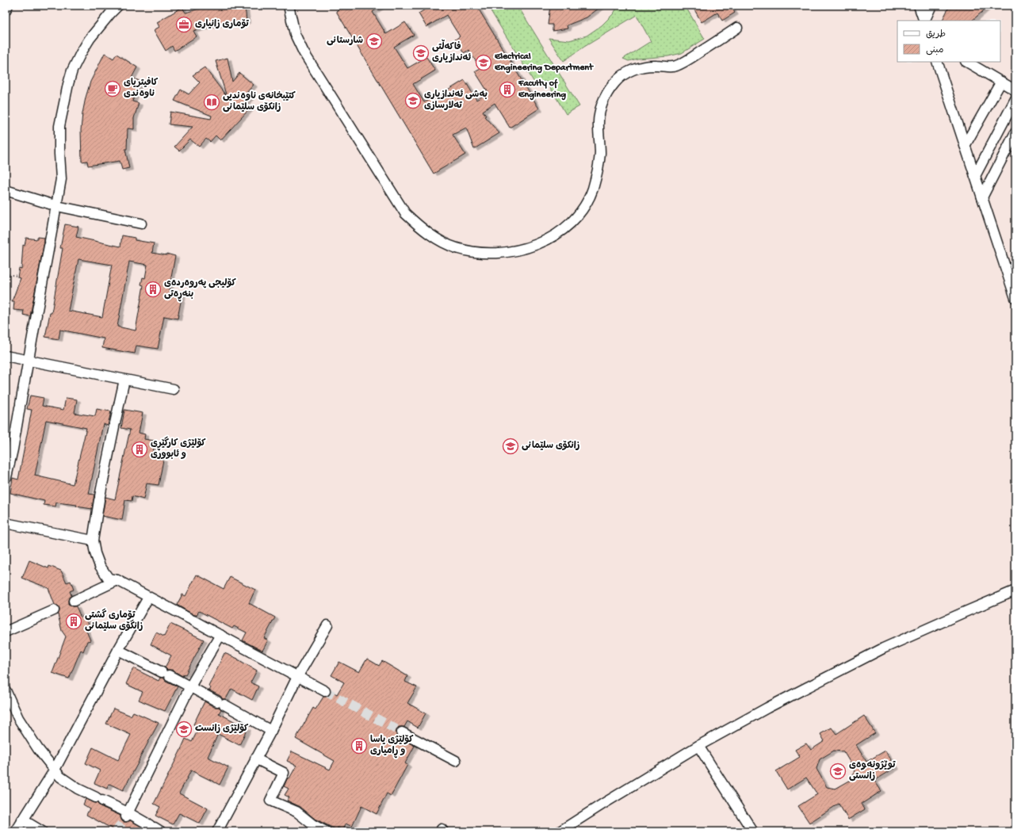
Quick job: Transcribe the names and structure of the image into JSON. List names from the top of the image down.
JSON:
{
  "places": {
    "office": ["تۆماری زانیاری"],
    "school or university": [
      "شارستانی",
      "فاکەڵتی ئەندازیاری",
      "Electrical Engineering Department",
      "بەشی ئەندازیاری تەلارسازی",
      "زانکۆی سلێمانی",
      "کۆلێژی زانست",
      "توێژونەوەی زانستی"
    ],
    "cafe": ["کافیتریای ناوەندی"],
    "building": [
      "Faculty of Engineering",
      "کۆلیجی پەروەردەی بنەڕەتی",
      "كۆلێژی كارگێڕی و ئابووری",
      "تۆماری گشتی زانگۆی سلێمانی",
      "کۆلێژی یاسا و ڕامیاری"
    ],
    "library": ["کتێبخانەی ناوەندیی زانکۆی سلێمانی"]
  },
  "legend": ["طريق", "مبنى"]
}
